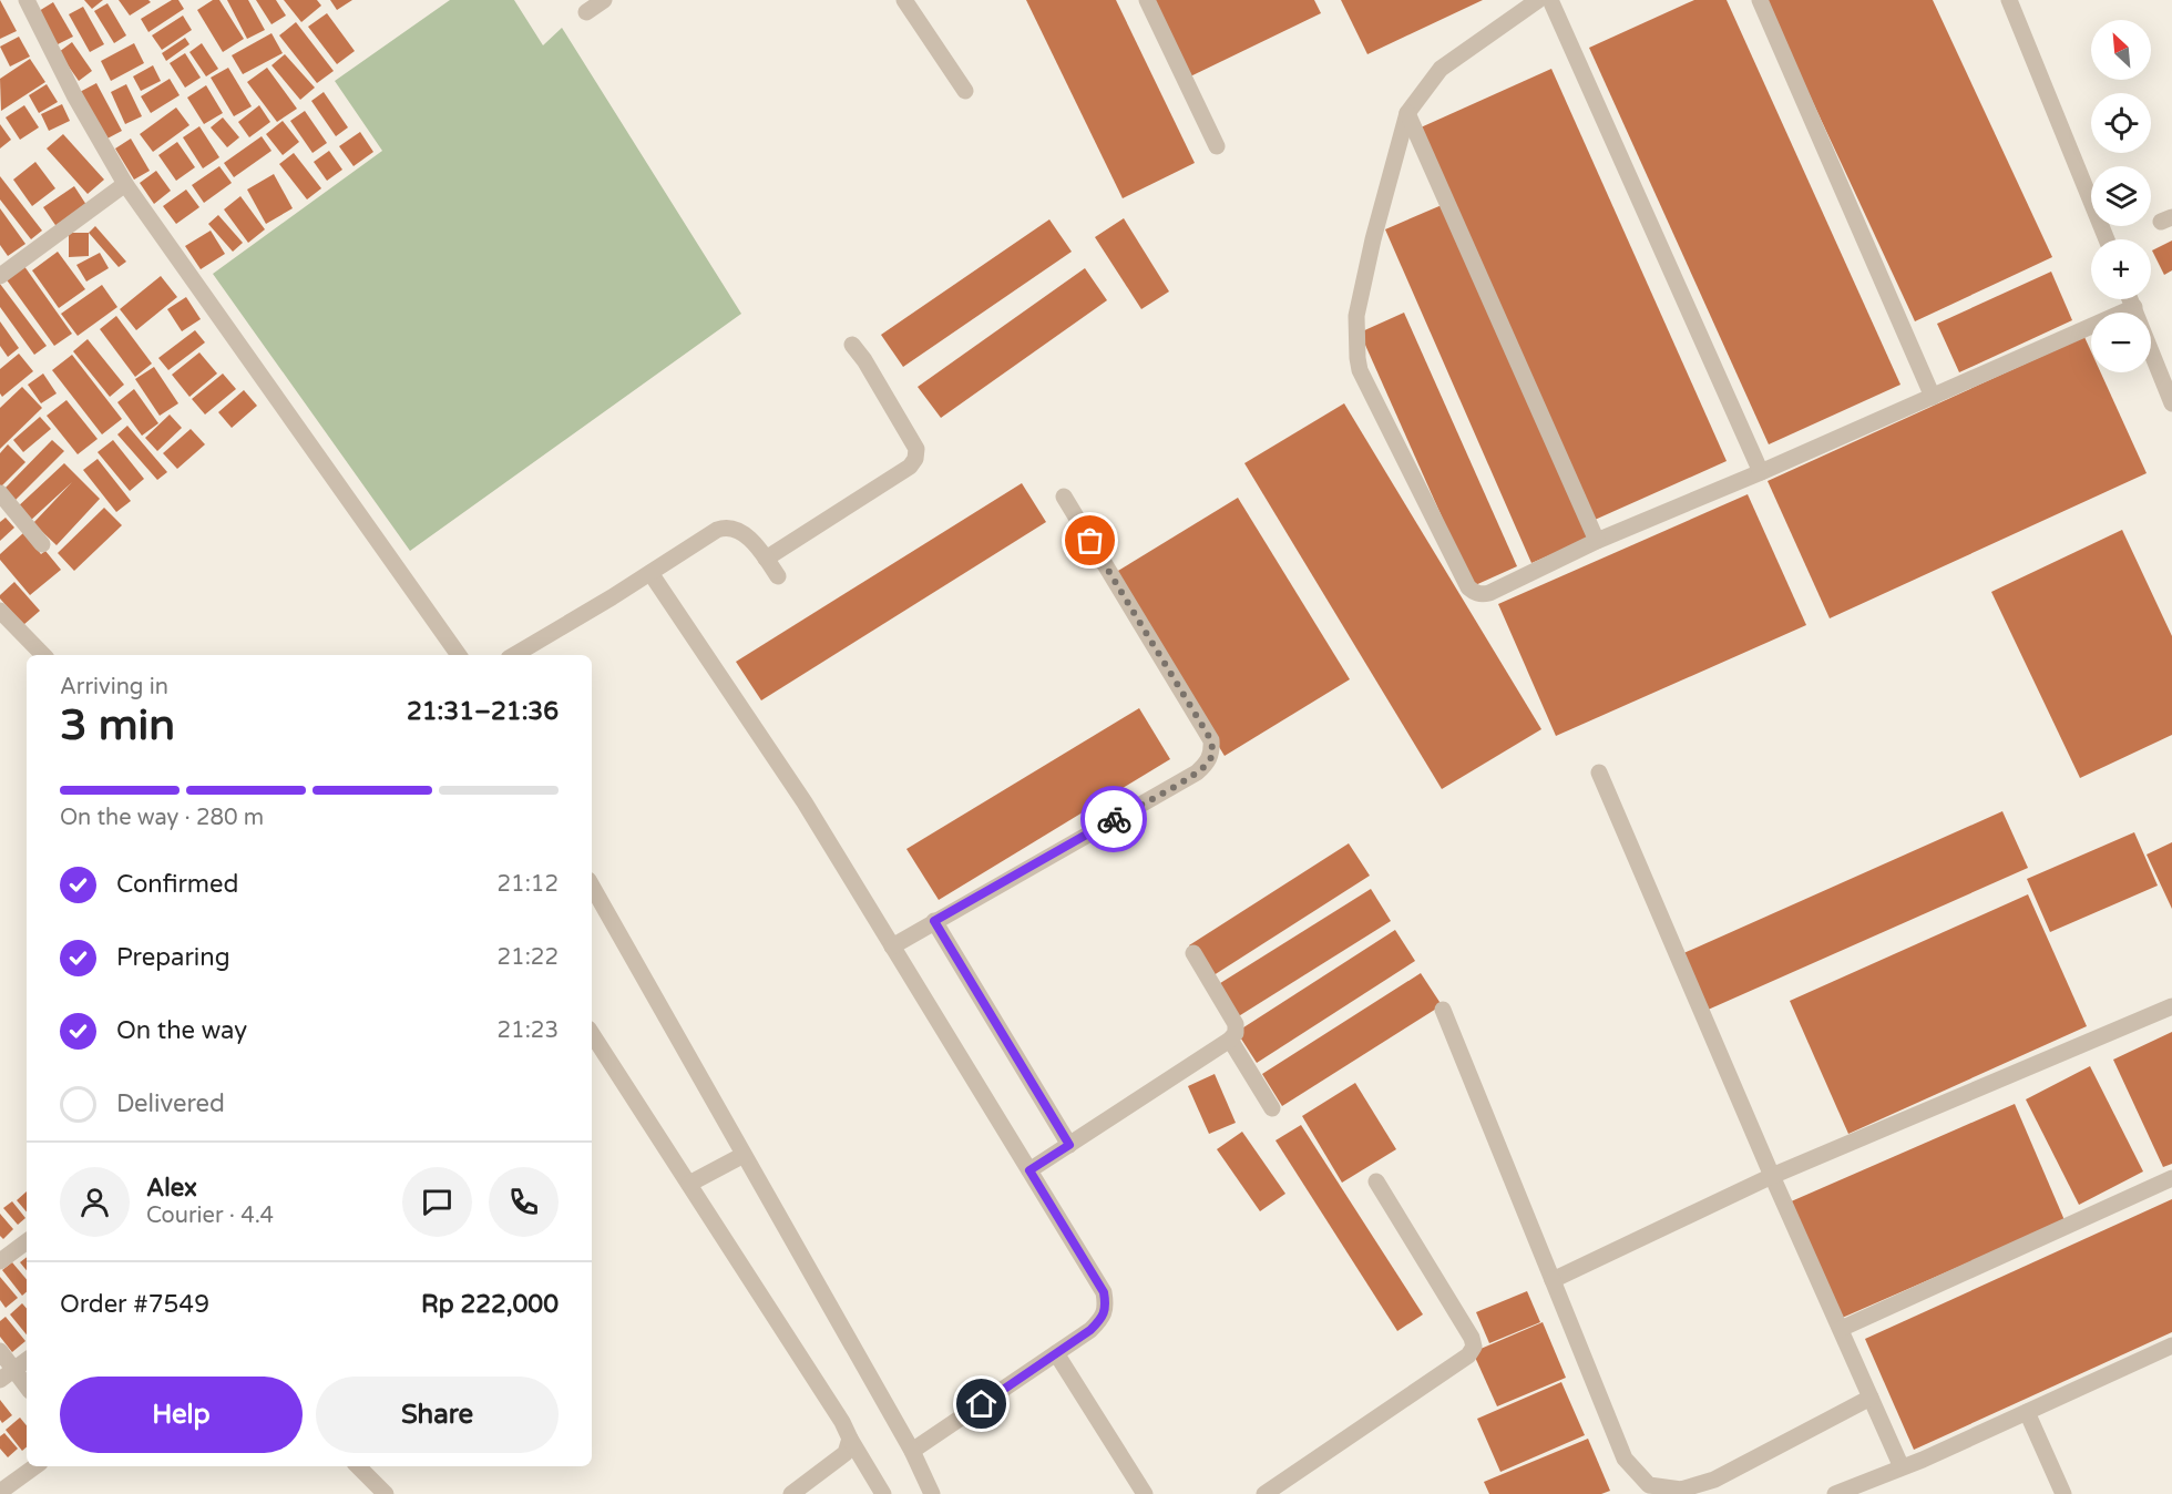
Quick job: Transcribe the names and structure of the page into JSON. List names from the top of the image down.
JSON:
{
  "north": "top left",
  "page": {
    "map_buttons": ["+", "−"],
    "heading": ["3 min", "Arriving in", "21:31–21:36"],
    "panel": [
      "Alex",
      "Courier · 4.4",
      "Order #7549",
      "Rp 222,000"
    ],
    "bar": "On the way · 280 m",
    "list": [
      ["Confirmed", "21:12"],
      ["Preparing", "21:22"],
      ["On the way", "21:23"],
      "Delivered"
    ],
    "buttons": ["Help", "Share"]
  }
}
